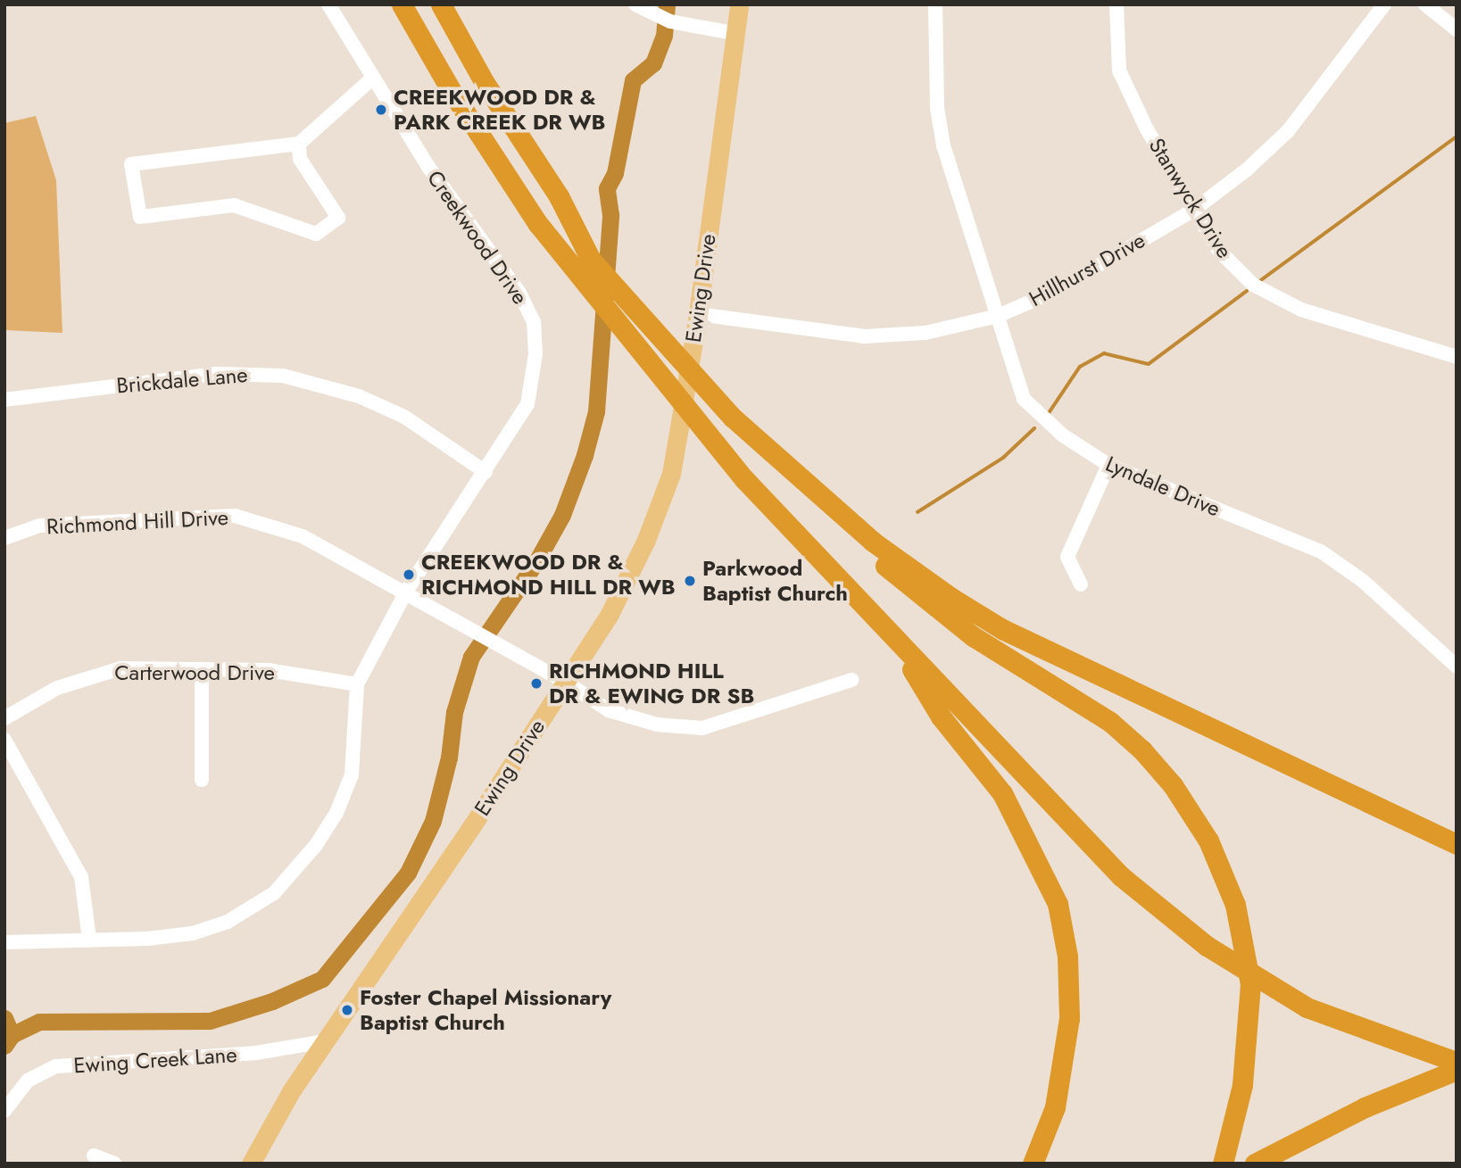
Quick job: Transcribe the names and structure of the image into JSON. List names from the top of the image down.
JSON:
{
  "streets": {
    "main road": ["Ewing Drive"],
    "street": [
      "Stanwyck Drive",
      "Creekwood Drive",
      "Hillhurst Drive",
      "Brickdale Lane",
      "Lyndale Drive",
      "Richmond Hill Drive",
      "Carterwood Drive",
      "Ewing Creek Lane"
    ]
  },
  "crossings": [
    ["Stanwyck Drive", "Hillhurst Drive"],
    ["Creekwood Drive", "Brickdale Lane"],
    ["Creekwood Drive", "Richmond Hill Drive"],
    ["Creekwood Drive", "Carterwood Drive"],
    ["Hillhurst Drive", "Ewing Drive"],
    ["Hillhurst Drive", "Lyndale Drive"],
    ["Ewing Drive", "Richmond Hill Drive"],
    ["Ewing Drive", "Ewing Creek Lane"]
  ],
  "places": [
    "CREEKWOOD DR & PARK CREEK DR WB",
    "CREEKWOOD DR & RICHMOND HILL DR WB",
    "Parkwood Baptist Church",
    "RICHMOND HILL DR & EWING DR SB",
    "Foster Chapel Missionary Baptist Church"
  ]
}
